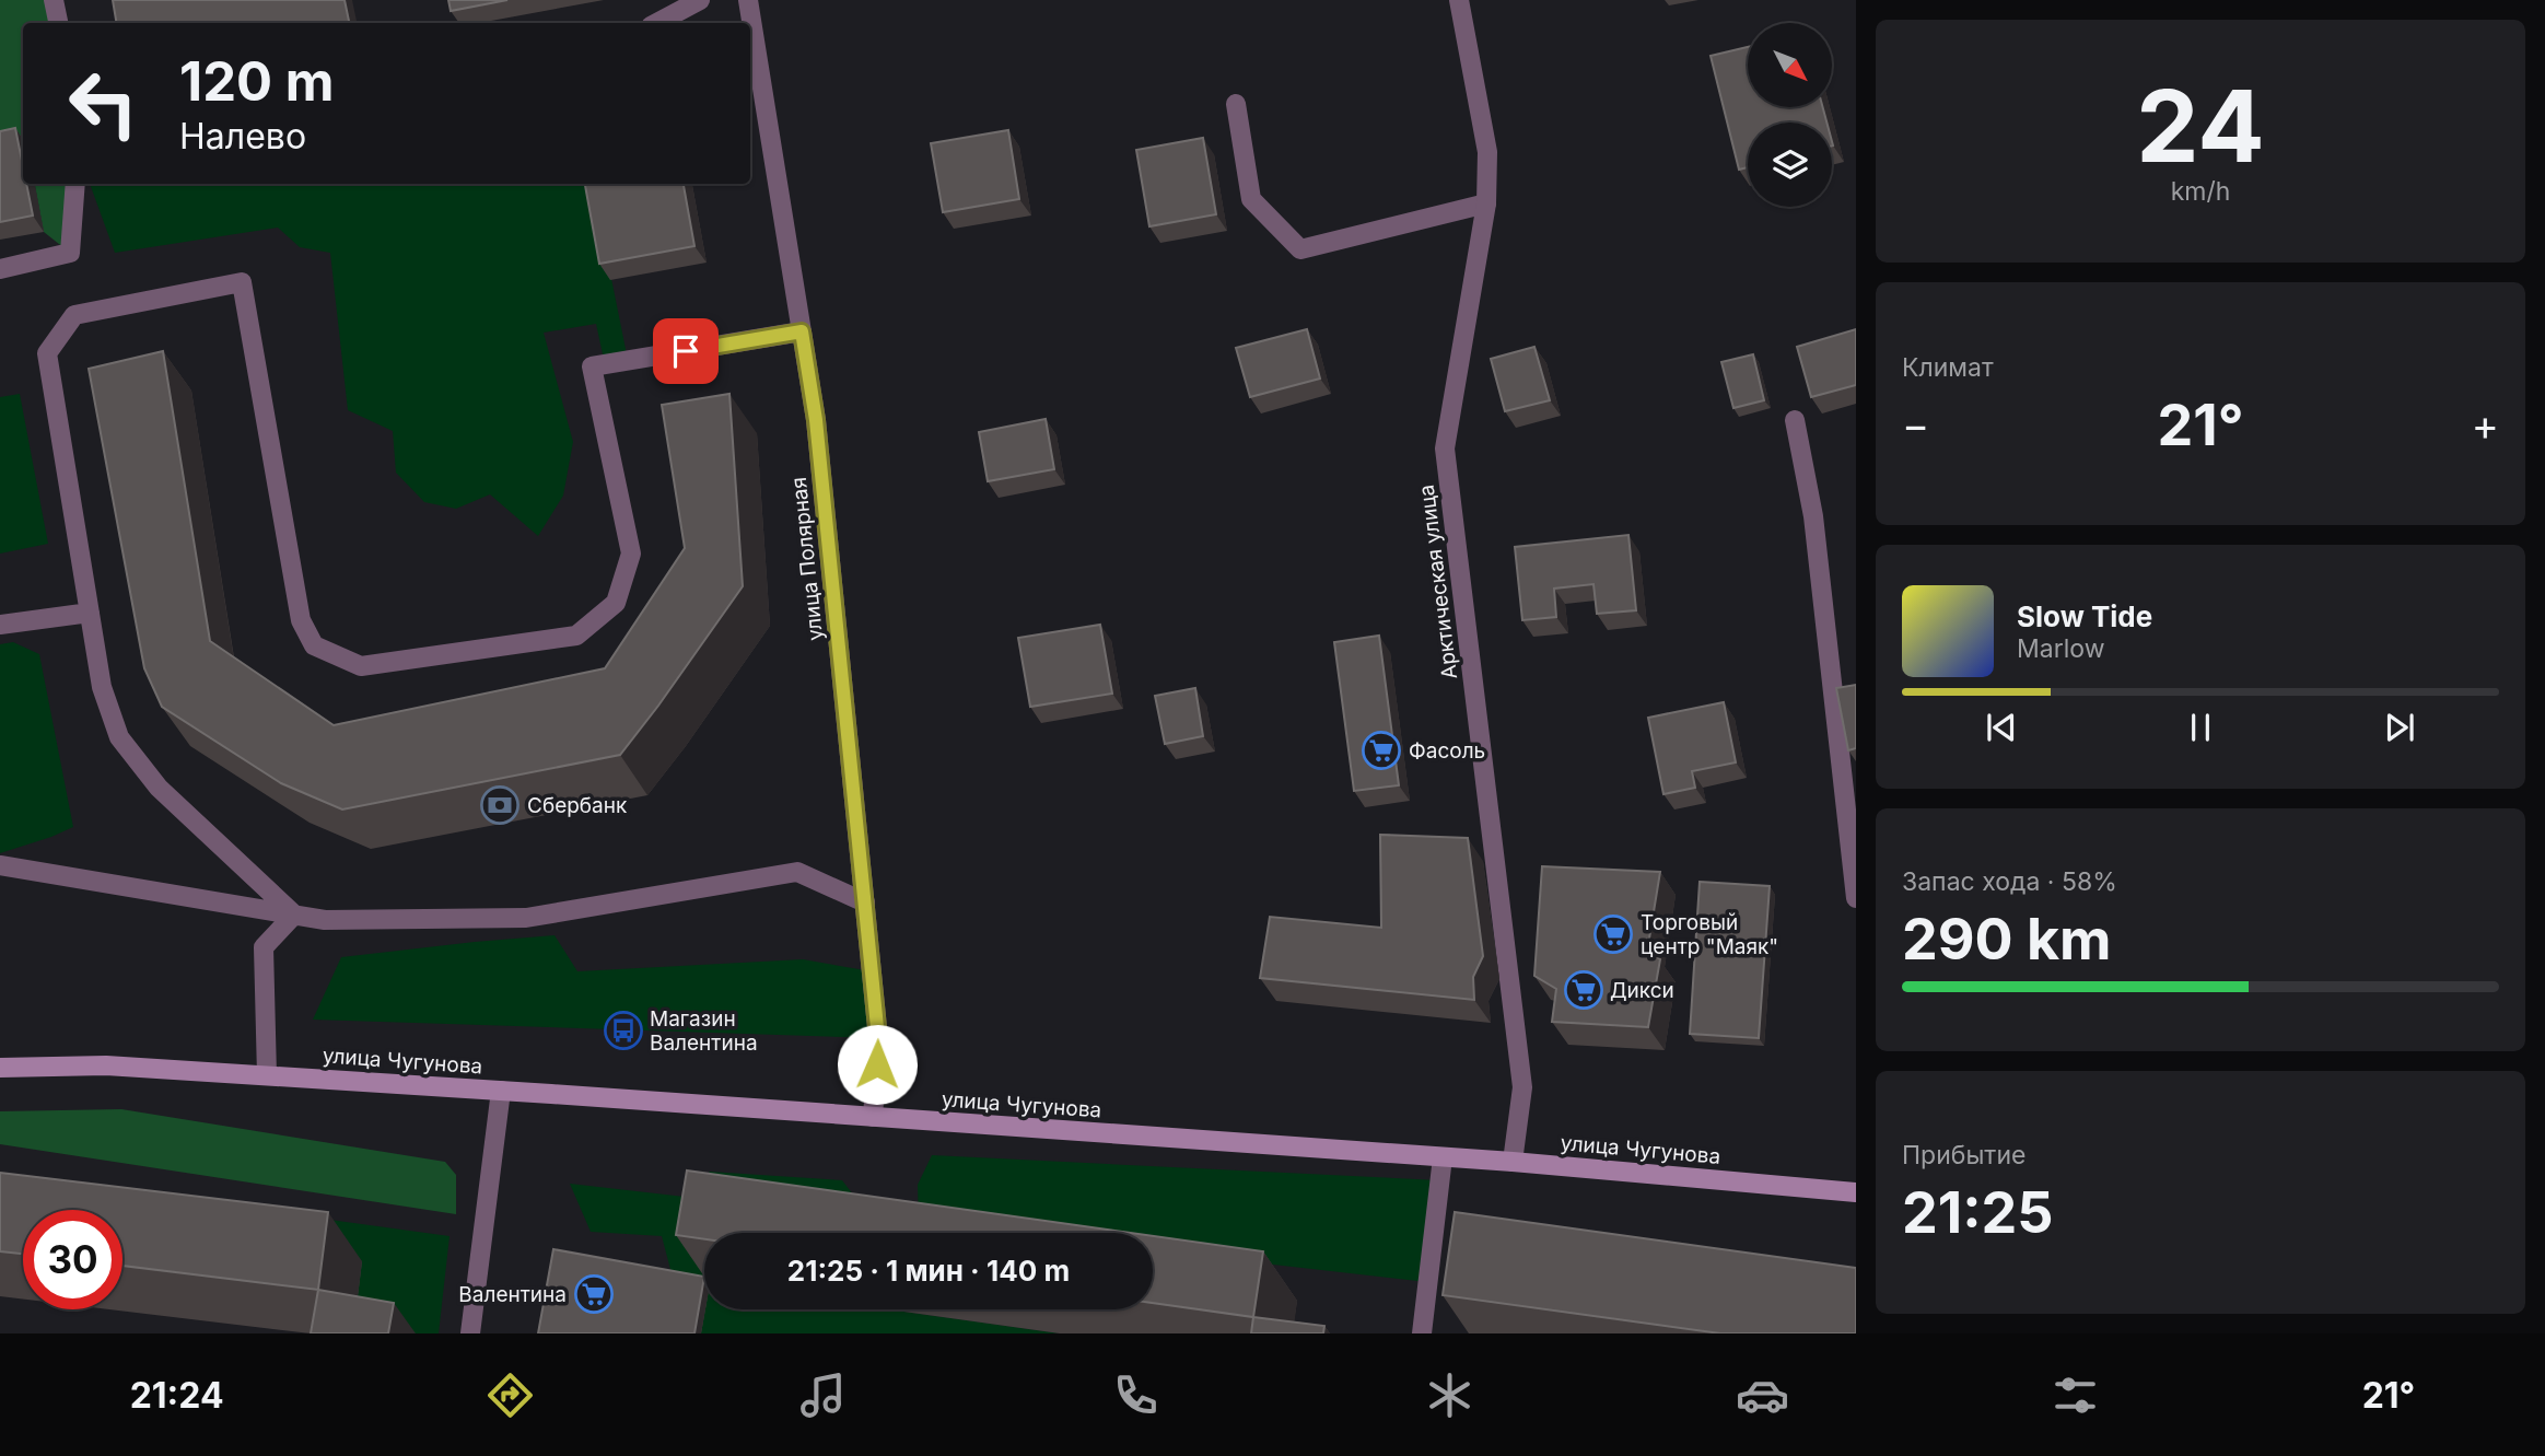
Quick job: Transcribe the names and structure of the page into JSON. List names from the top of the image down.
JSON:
{
  "streets": {
    "main road": ["улица Чугунова"],
    "street": ["улица Полярная", "Арктическая улица"]
  },
  "crossings": [
    ["улица Полярная", "улица Чугунова"],
    ["Арктическая улица", "улица Чугунова"]
  ],
  "places": {
    "supermarket": [
      "Фасоль",
      "Торговый центр \"Маяк\"",
      "Дикси",
      "Валентина"
    ],
    "bank": ["Сбербанк"],
    "bus stop": ["Магазин Валентина"]
  },
  "north": "bottom right",
  "page": {
    "tile": [
      ["24", "km/h"],
      "Климат",
      ["Запас хода · 58%", "290 km"],
      ["Прибытие", "21:25"]
    ],
    "turn": ["120 m", "Налево"],
    "heat": ["−", "21°", "+"],
    "song": ["Slow Tide", "Marlow"],
    "limit": "30",
    "trip": "21:25 · 1 мин · 140 m",
    "tabs": ["21:24", "21°"]
  }
}
